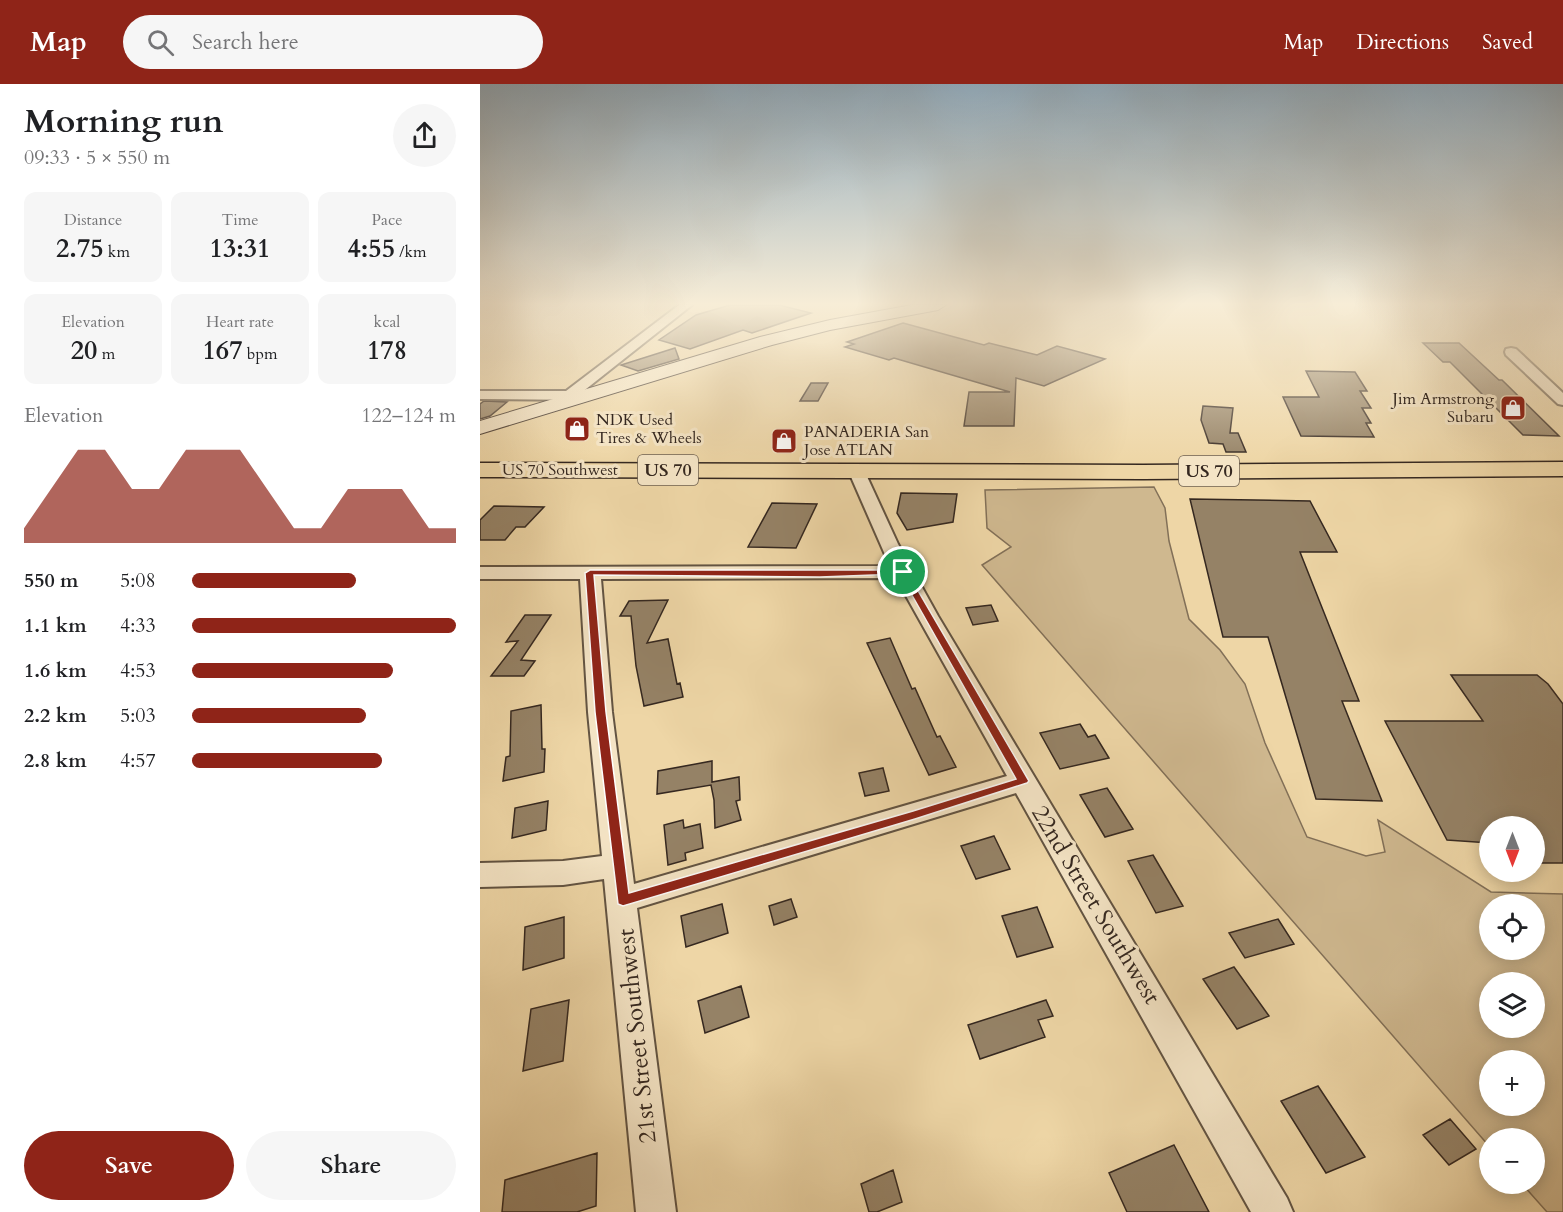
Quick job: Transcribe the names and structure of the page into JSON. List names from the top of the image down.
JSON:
{
  "streets": {
    "main road": ["US 70 Southwest", "US 70"],
    "street": ["22nd Street Southwest", "21st Street Southwest"]
  },
  "crossings": [
    ["US 70 Southwest", "US 70"],
    ["US 70 Southwest", "22nd Street Southwest"],
    ["US 70", "22nd Street Southwest"]
  ],
  "places": {
    "shop": ["Jim Armstrong Subaru", "NDK Used Tires & Wheels", "PANADERIA San Jose ATLAN"]
  },
  "north": "bottom",
  "page": {
    "header": "Map",
    "search": "Search here",
    "nav": ["Map", "Directions", "Saved"],
    "heading": ["Morning run", "09:33 · 5 × 550 m"],
    "stats": [
      ["Distance", "2.75 km"],
      ["Time", "13:31"],
      ["Pace", "4:55 /km"],
      ["Elevation", "20 m"],
      ["Heart rate", "167 bpm"],
      ["kcal", "178"]
    ],
    "chart": ["Elevation", "122–124 m"],
    "list": [
      {
        "name": "550 m",
        "note": "5:08"
      },
      {
        "name": "1.1 km",
        "note": "4:33"
      },
      {
        "name": "1.6 km",
        "note": "4:53"
      },
      {
        "name": "2.2 km",
        "note": "5:03"
      },
      {
        "name": "2.8 km",
        "note": "4:57"
      }
    ],
    "map_buttons": ["+", "−"],
    "buttons": ["Save", "Share"]
  }
}
